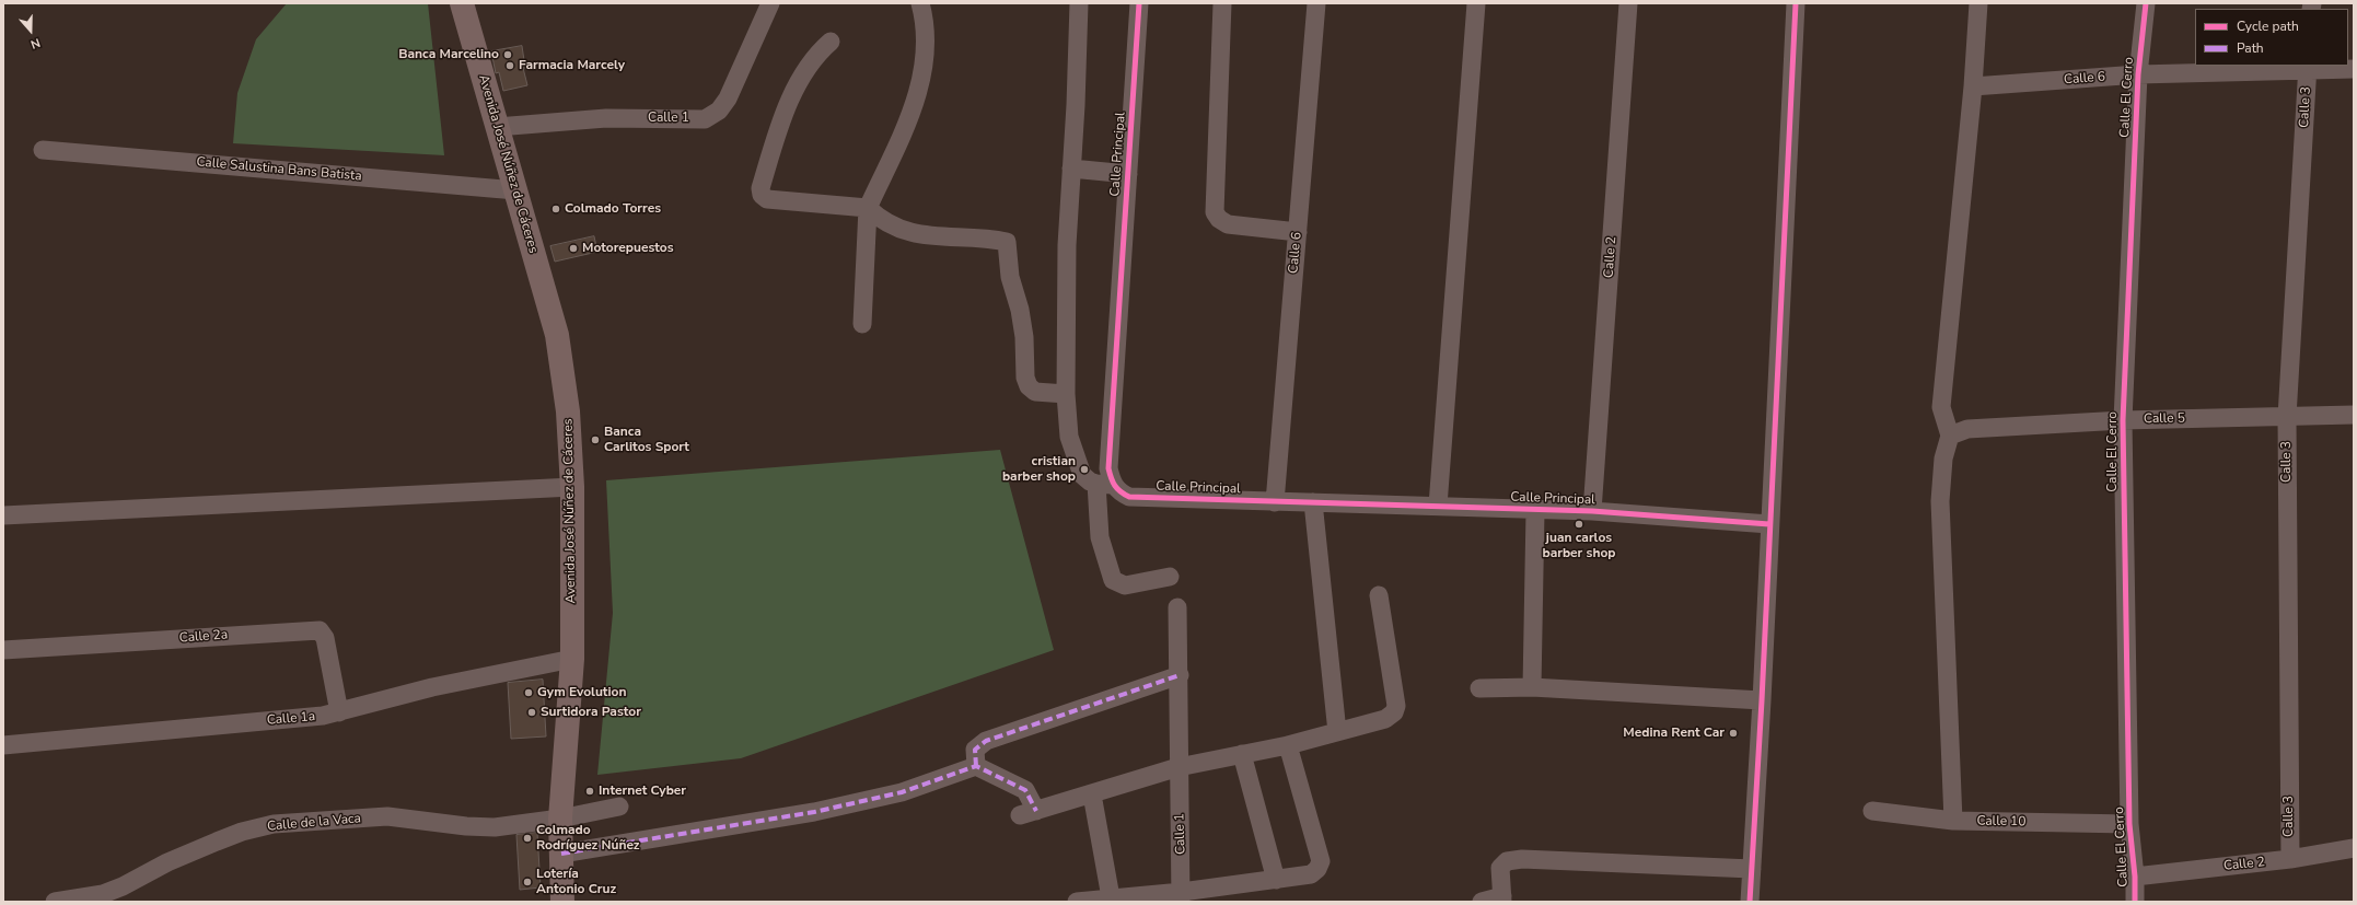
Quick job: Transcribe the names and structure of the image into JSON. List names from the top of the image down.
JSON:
{
  "streets": {
    "main road": ["Avenida José Núñez de Cáceres"],
    "street": [
      "Calle 6",
      "Calle El Cerro",
      "Calle 3",
      "Calle 1",
      "Calle Principal",
      "Calle Salustina Bans Batista",
      "Calle 2",
      "Calle 5",
      "Calle 2a",
      "Calle 1a",
      "Calle 10",
      "Calle de la Vaca"
    ]
  },
  "crossings": [
    ["Calle 6", "Calle El Cerro"],
    ["Calle 6", "Calle 3"],
    ["Calle 6", "Calle Principal"],
    ["Calle El Cerro", "Calle 2"],
    ["Calle El Cerro", "Calle 5"],
    ["Calle El Cerro", "Calle 10"],
    ["Calle 3", "Calle 2"],
    ["Calle 3", "Calle 5"],
    ["Calle 1", "Avenida José Núñez de Cáceres"],
    ["Calle Principal", "Calle 2"],
    ["Avenida José Núñez de Cáceres", "Calle Salustina Bans Batista"],
    ["Avenida José Núñez de Cáceres", "Calle 1a"],
    ["Avenida José Núñez de Cáceres", "Calle de la Vaca"],
    ["Calle 2a", "Calle 1a"]
  ],
  "places": [
    "Banca Marcelino",
    "Farmacia Marcely",
    "Colmado Torres",
    "Motorepuestos",
    "Banca Carlitos Sport",
    "cristian barber shop",
    "juan carlos barber shop",
    "Gym Evolution",
    "Surtidora Pastor",
    "Medina Rent Car",
    "Internet Cyber",
    "Colmado Rodríguez Núñez",
    "Lotería Antonio Cruz"
  ],
  "legend": ["Cycle path", "Path"],
  "north": "bottom"
}
